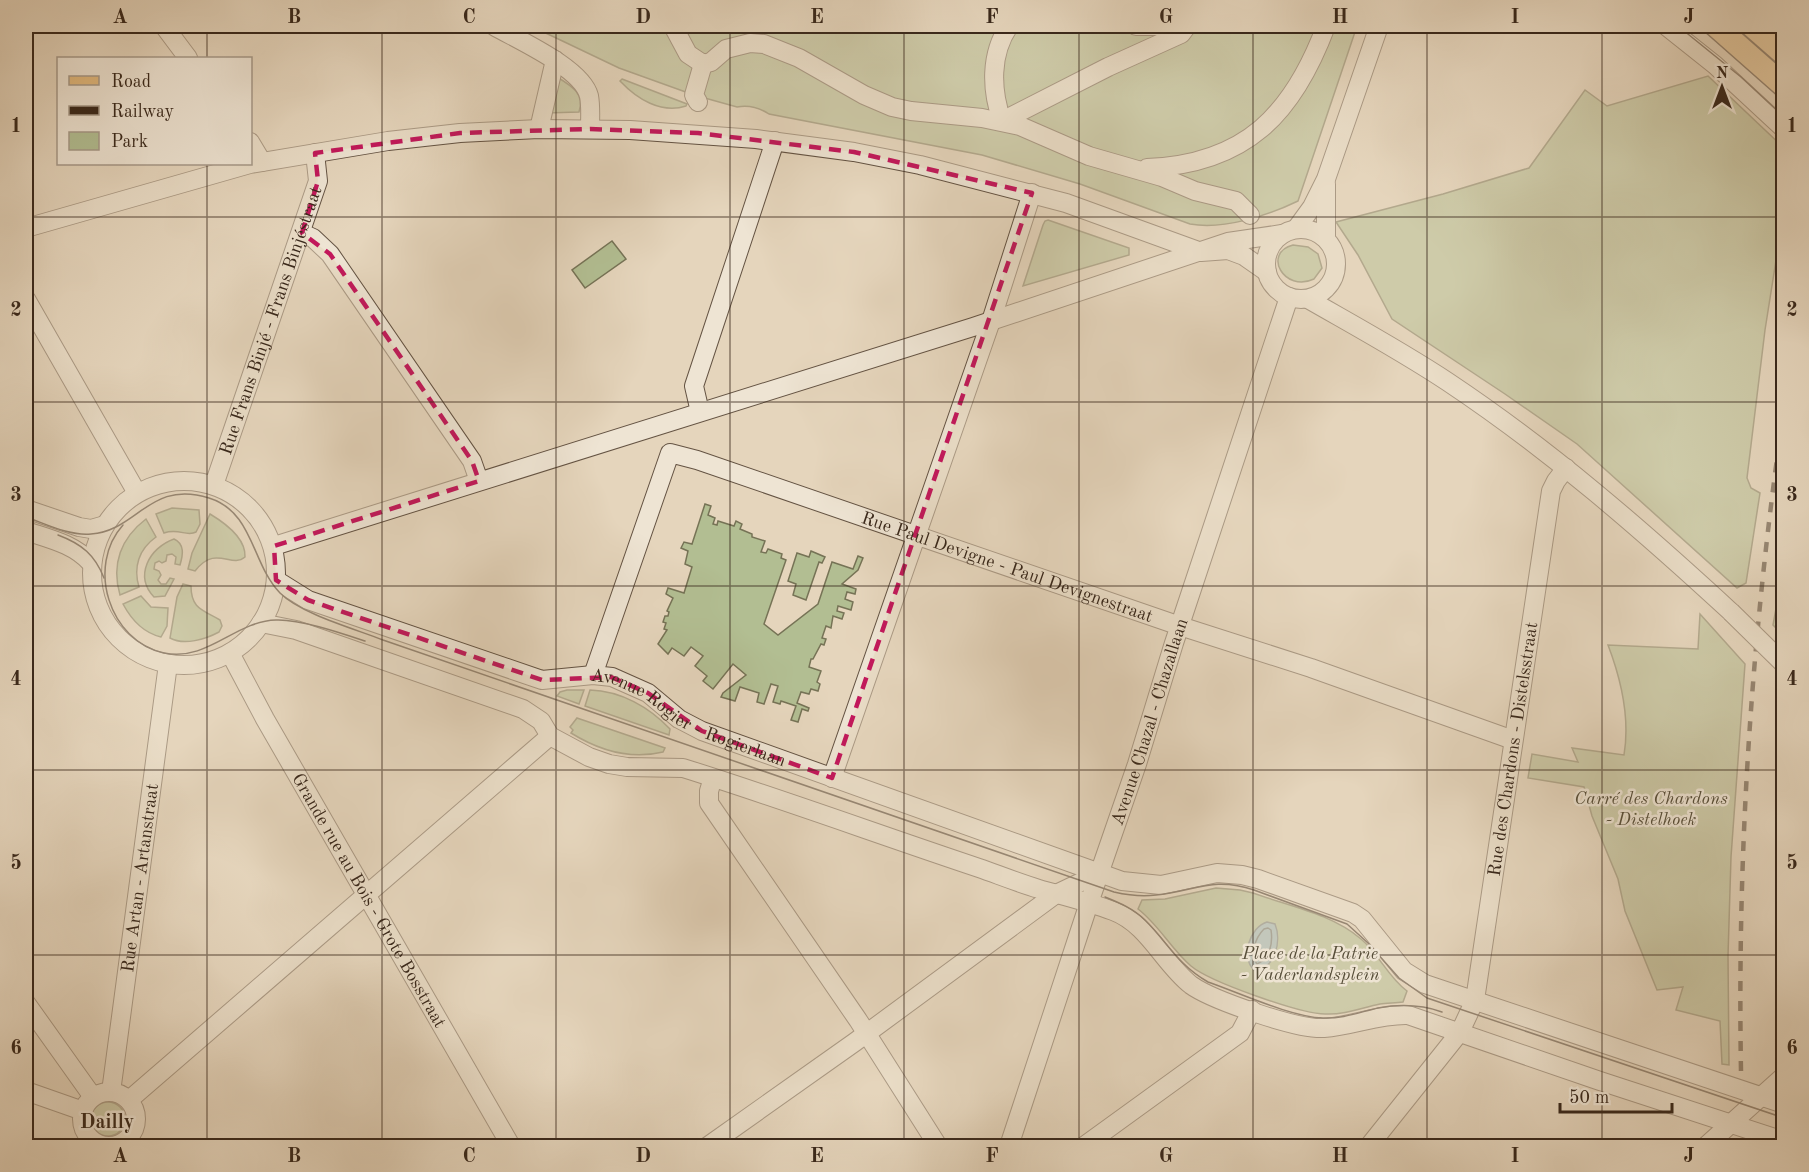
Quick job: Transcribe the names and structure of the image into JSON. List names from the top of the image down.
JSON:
{
  "streets": {
    "street": [
      "Rue Frans Binjé - Frans Binjéstraat",
      "Rue Paul Devigne - Paul Devignestraat",
      "Avenue Rogier - Rogierlaan",
      "Avenue Chazal - Chazallaan",
      "Rue des Chardons - Distelsstraat",
      "Rue Artan - Artanstraat",
      "Grande rue au Bois - Grote Bosstraat"
    ]
  },
  "crossings": [
    ["Rue Frans Binjé - Frans Binjéstraat", "Avenue Rogier - Rogierlaan"],
    ["Rue Frans Binjé - Frans Binjéstraat", "Rue Artan - Artanstraat"],
    ["Rue Frans Binjé - Frans Binjéstraat", "Grande rue au Bois - Grote Bosstraat"],
    ["Rue Paul Devigne - Paul Devignestraat", "Avenue Rogier - Rogierlaan"],
    ["Rue Paul Devigne - Paul Devignestraat", "Avenue Chazal - Chazallaan"],
    ["Rue Paul Devigne - Paul Devignestraat", "Rue des Chardons - Distelsstraat"],
    ["Avenue Rogier - Rogierlaan", "Avenue Chazal - Chazallaan"],
    ["Avenue Rogier - Rogierlaan", "Rue Artan - Artanstraat"],
    ["Avenue Rogier - Rogierlaan", "Grande rue au Bois - Grote Bosstraat"],
    ["Rue Artan - Artanstraat", "Grande rue au Bois - Grote Bosstraat"]
  ],
  "districts": ["Dailly"],
  "parks": ["Carré des Chardons - Distelhoek", "Place de la Patrie - Vaderlandsplein"],
  "legend": ["Road", "Railway", "Park"],
  "scale_bar": "50 m",
  "north": "top",
  "grid": {
    "columns": [
      "A",
      "B",
      "C",
      "D",
      "E",
      "F",
      "G",
      "H",
      "I",
      "J"
    ],
    "rows": [
      "1",
      "2",
      "3",
      "4",
      "5",
      "6"
    ]
  }
}
